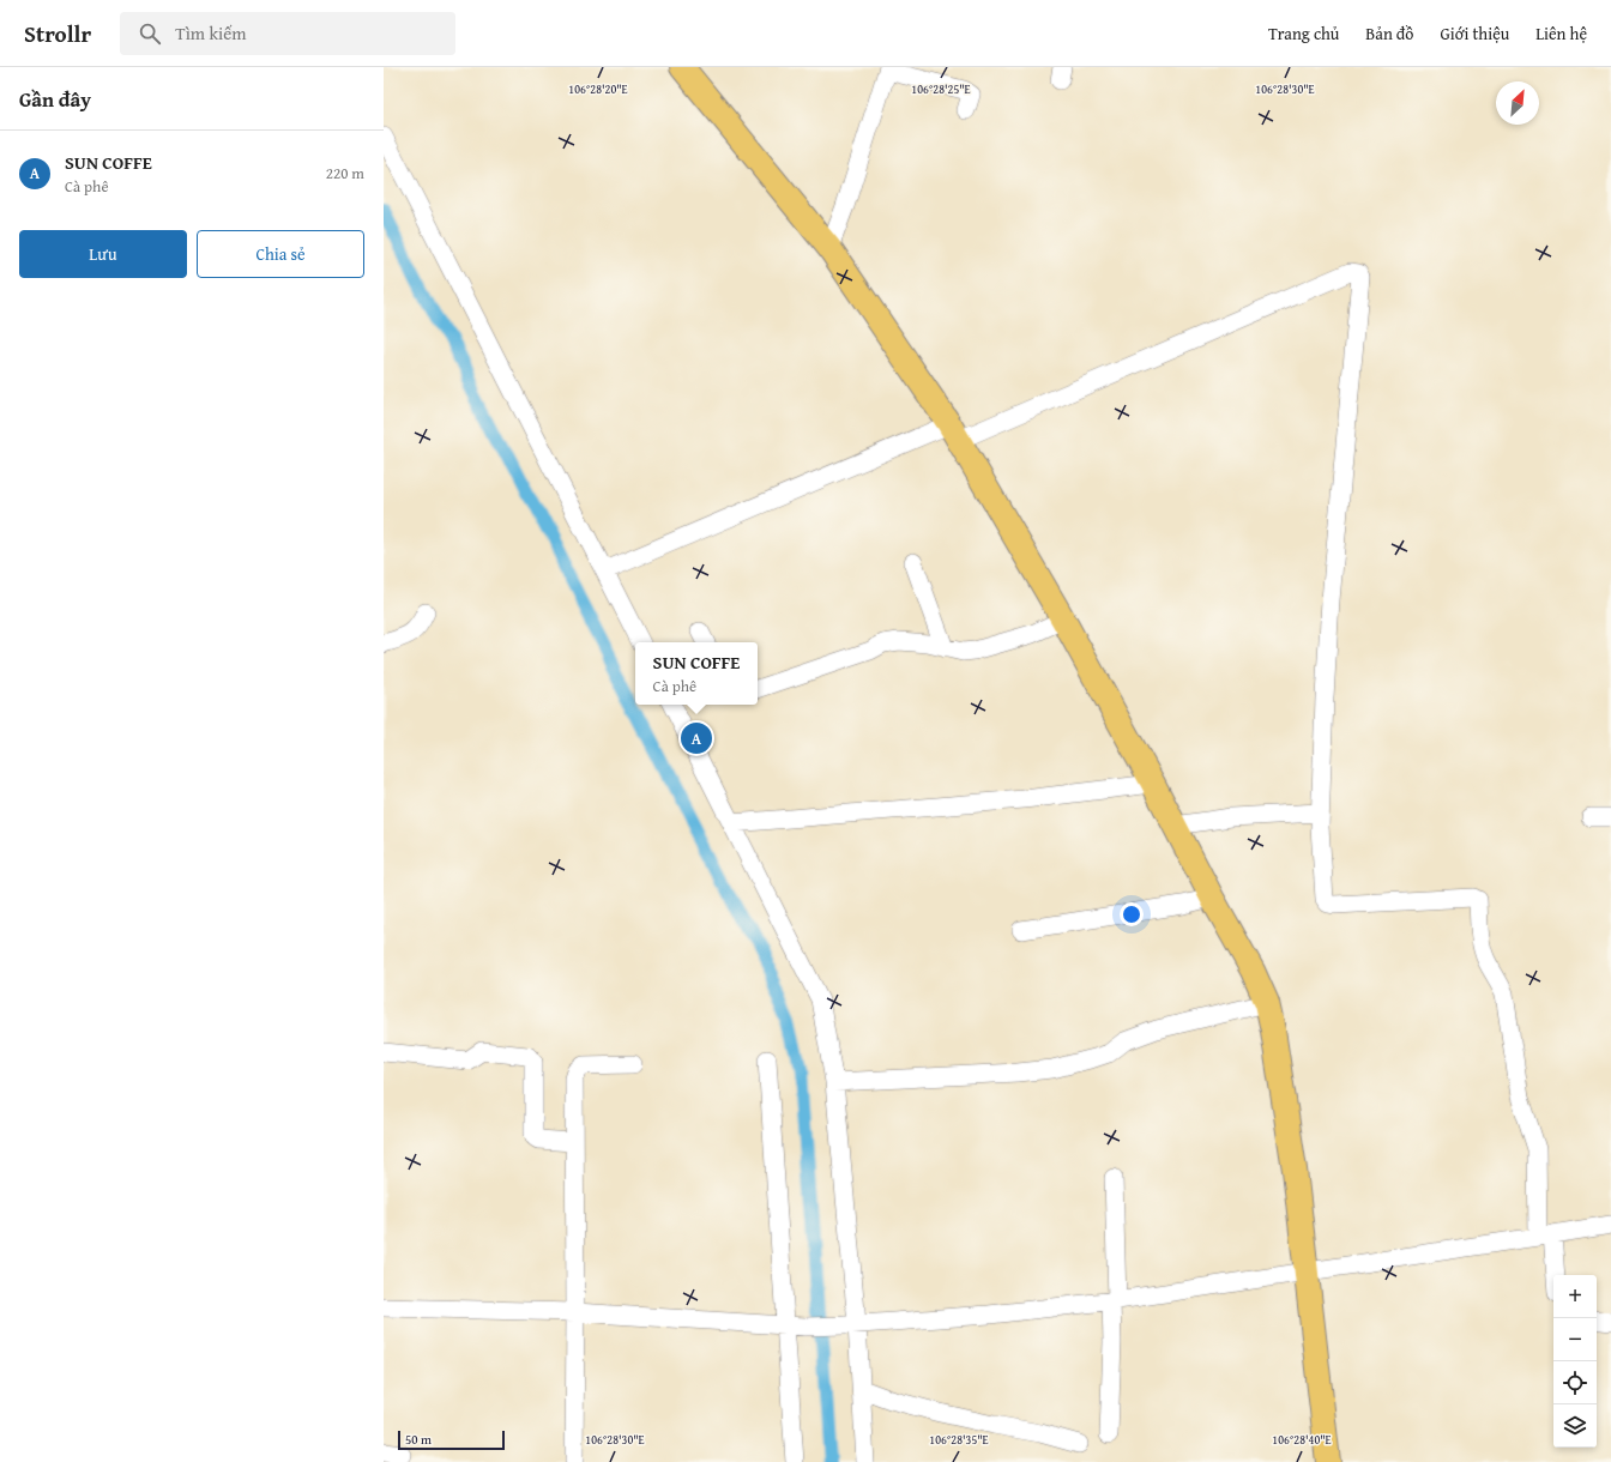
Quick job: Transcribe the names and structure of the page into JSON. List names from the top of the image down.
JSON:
{
  "scale_bar": "50 m",
  "north": "top right",
  "page": {
    "header": "Strollr",
    "search": "Tìm kiếm",
    "nav": [
      "Trang chủ",
      "Bản đồ",
      "Giới thiệu",
      "Liên hệ"
    ],
    "heading": "Gần đây",
    "list": [
      {
        "mark": "A",
        "name": "SUN COFFE",
        "note": "Cà phê",
        "value": "220 m"
      }
    ],
    "buttons": ["Lưu", "Chia sẻ"],
    "popup": ["SUN COFFE", "Cà phê"],
    "pins": "A",
    "map_buttons": ["+", "−"],
    "scale": "50 m"
  },
  "coordinates": [
    "106°28'25\"E",
    "106°28'30\"E",
    "106°28'20\"E",
    "106°28'35\"E",
    "106°28'40\"E"
  ]
}
